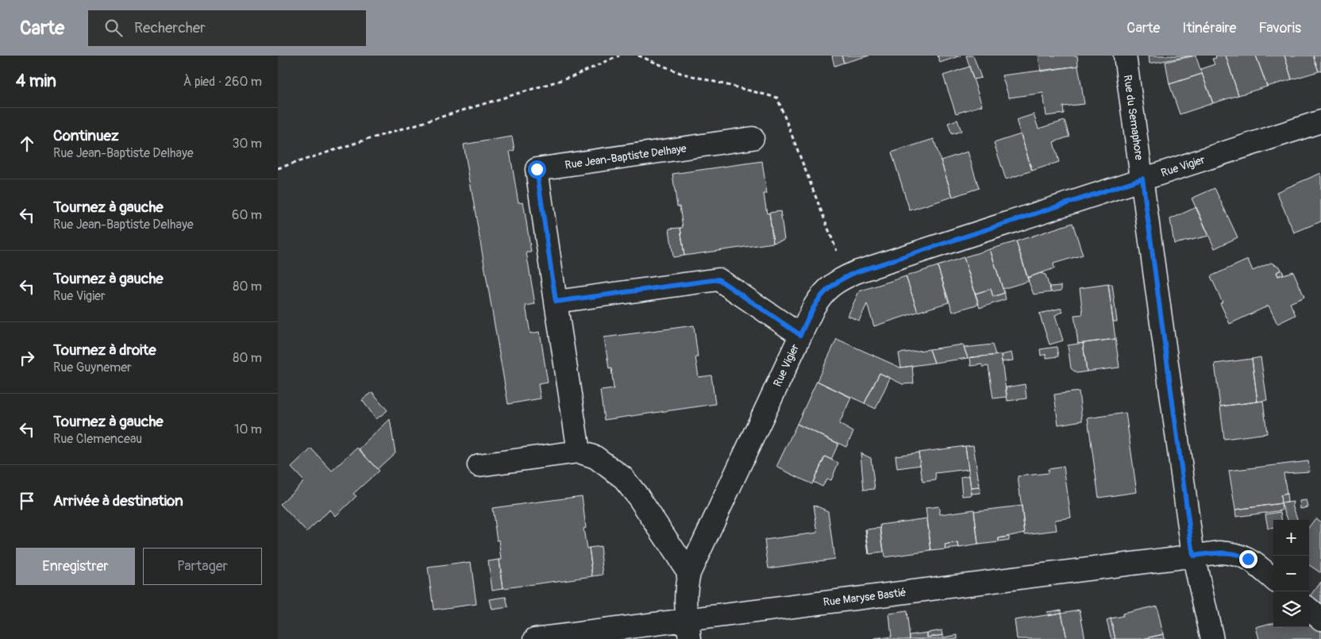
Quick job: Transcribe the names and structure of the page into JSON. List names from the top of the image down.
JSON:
{
  "streets": {
    "street": [
      "Rue du Semaphore",
      "Rue Jean-Baptiste Delhaye",
      "Rue Vigier",
      "Rue Maryse Bastié"
    ]
  },
  "crossings": [
    ["Rue du Semaphore", "Rue Vigier"],
    ["Rue du Semaphore", "Rue Maryse Bastié"],
    ["Rue Vigier", "Rue Maryse Bastié"]
  ],
  "page": {
    "header": "Carte",
    "search": "Rechercher",
    "nav": ["Carte", "Itinéraire", "Favoris"],
    "heading": ["4 min", "À pied · 260 m"],
    "list": [
      ["Continuez", "Rue Jean-Baptiste Delhaye", "30 m"],
      ["Tournez à gauche", "Rue Jean-Baptiste Delhaye", "60 m"],
      ["Tournez à gauche", "Rue Vigier", "80 m"],
      ["Tournez à droite", "Rue Guynemer", "80 m"],
      ["Tournez à gauche", "Rue Clemenceau", "10 m"],
      "Arrivée à destination"
    ],
    "map_buttons": ["+", "−"],
    "buttons": ["Enregistrer", "Partager"]
  }
}
